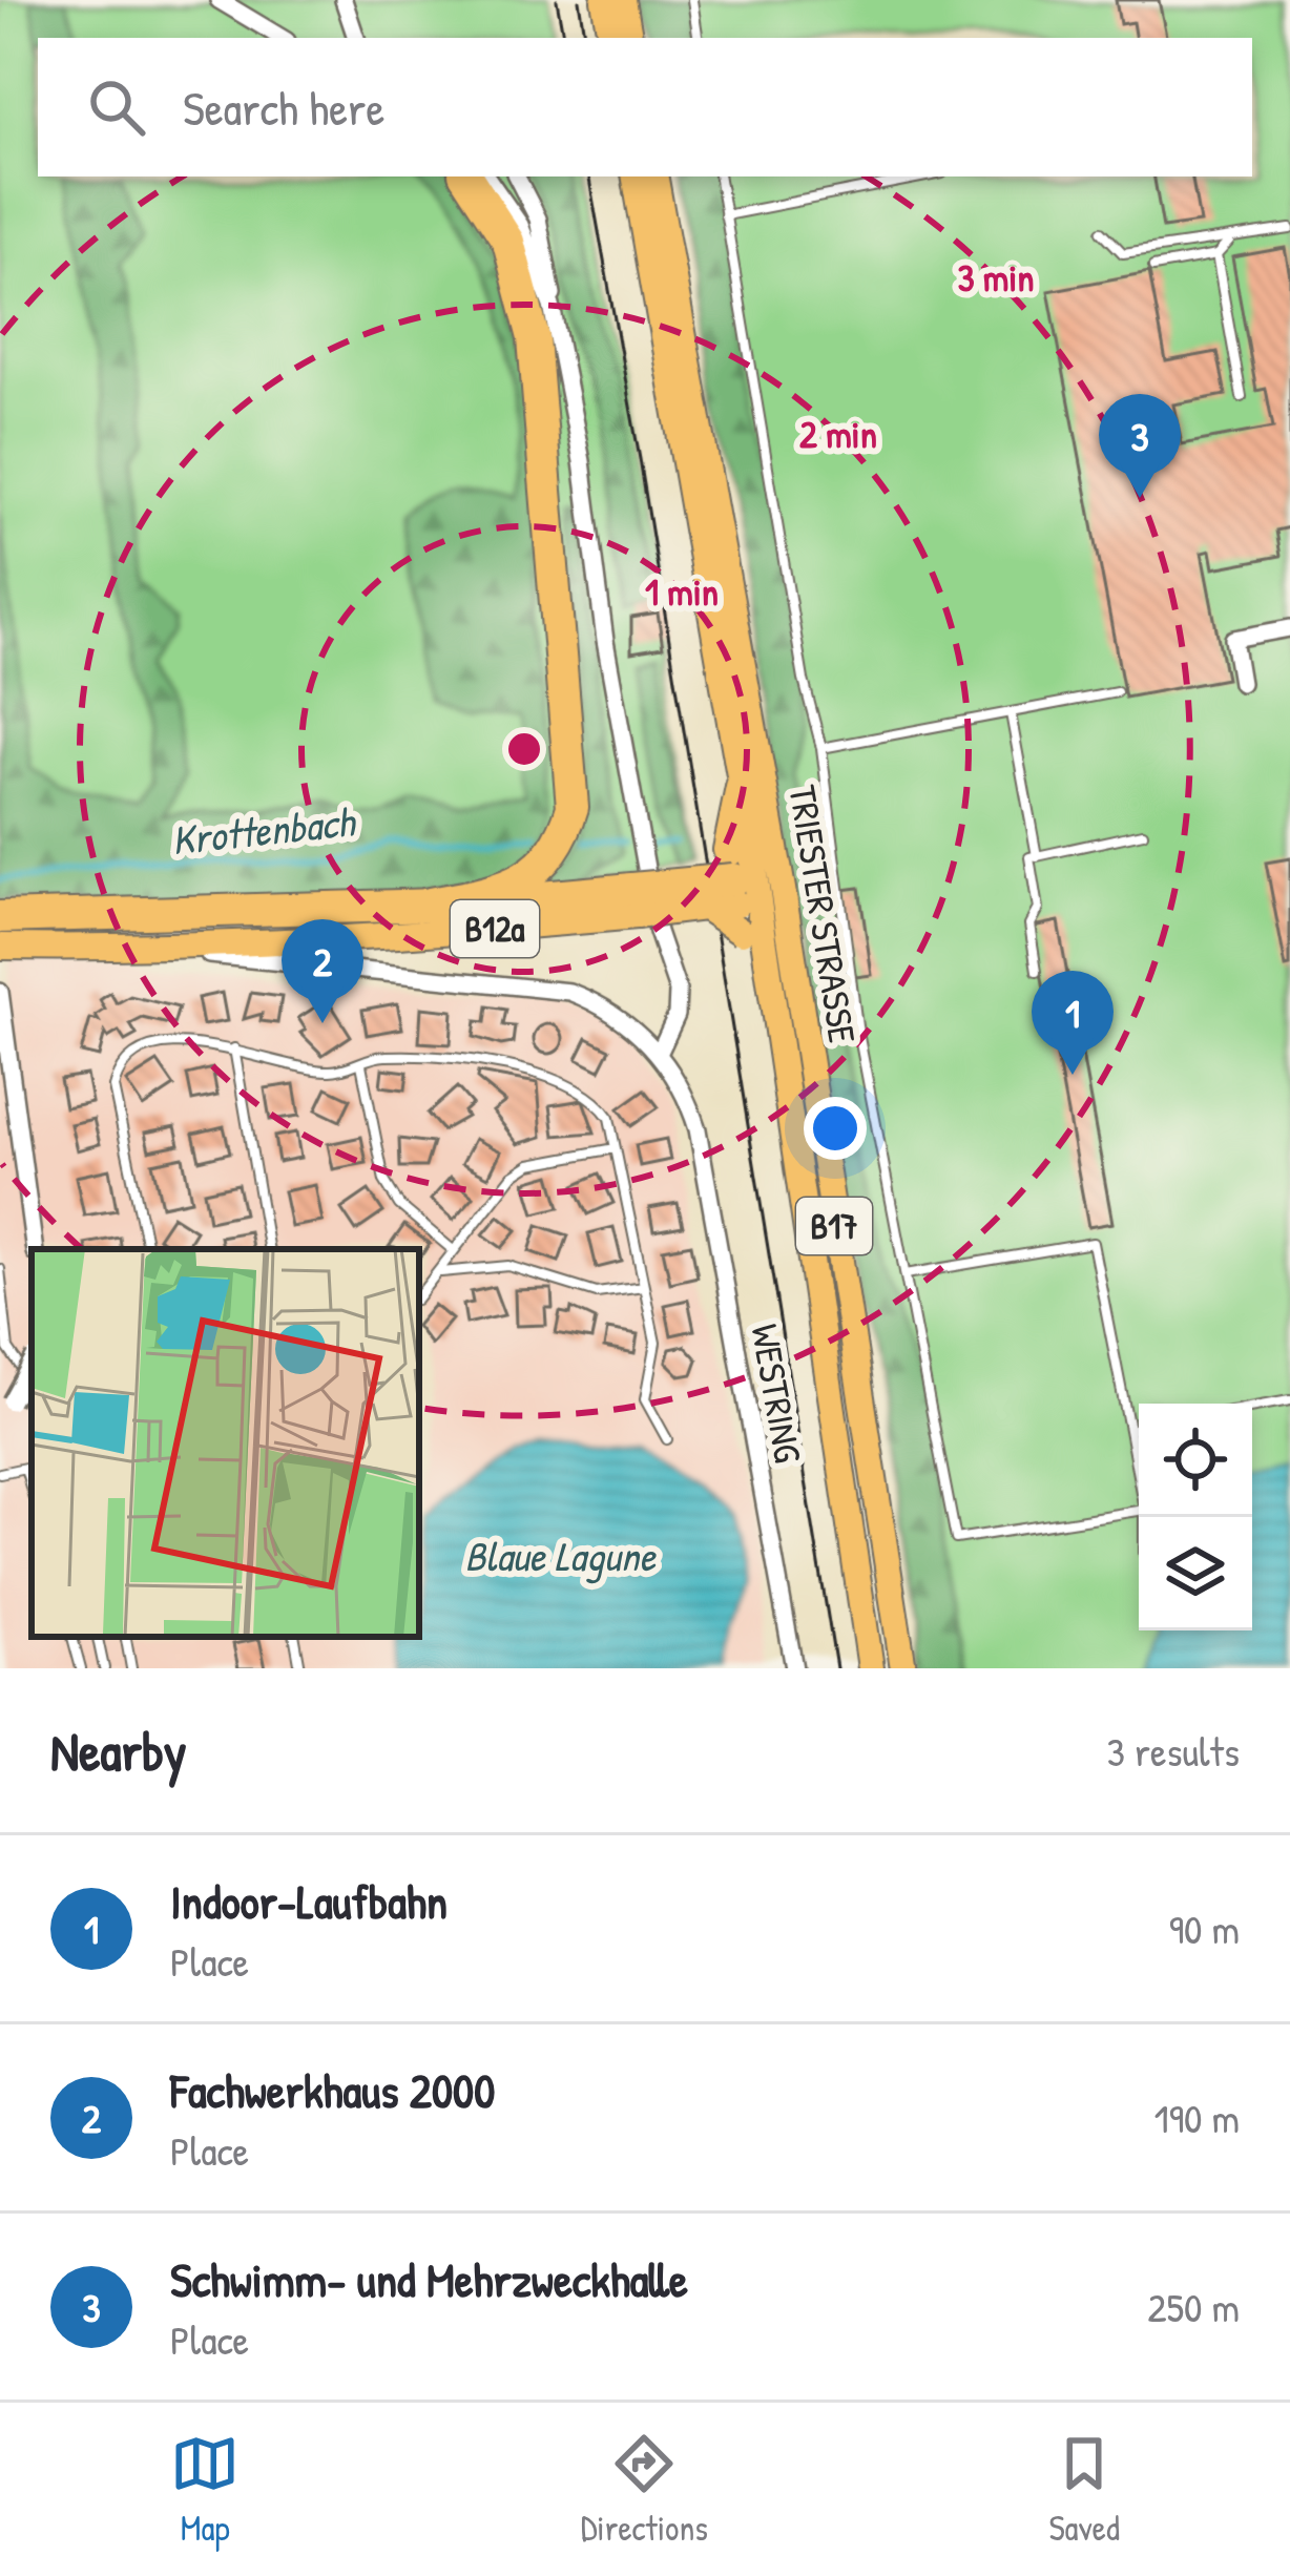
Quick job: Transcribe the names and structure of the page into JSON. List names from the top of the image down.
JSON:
{
  "streets": {
    "main road": ["TRIESTER STRASSE", "B12a", "B17"],
    "street": ["WESTRING"]
  },
  "crossings": [
    ["TRIESTER STRASSE", "B12a"]
  ],
  "water": ["Krottenbach", "Blaue Lagune"],
  "page": {
    "search": "Search here",
    "pins": ["3", "2", "1"],
    "heading": ["Nearby", "3 results"],
    "list": [
      {
        "mark": "1",
        "name": "Indoor-Laufbahn",
        "note": "Place",
        "value": "90 m"
      },
      {
        "mark": "2",
        "name": "Fachwerkhaus 2000",
        "note": "Place",
        "value": "190 m"
      },
      {
        "mark": "3",
        "name": "Schwimm- und Mehrzweckhalle",
        "note": "Place",
        "value": "250 m"
      }
    ],
    "nav": ["Map", "Directions", "Saved"]
  },
  "rings": ["3 min", "2 min", "1 min"]
}
